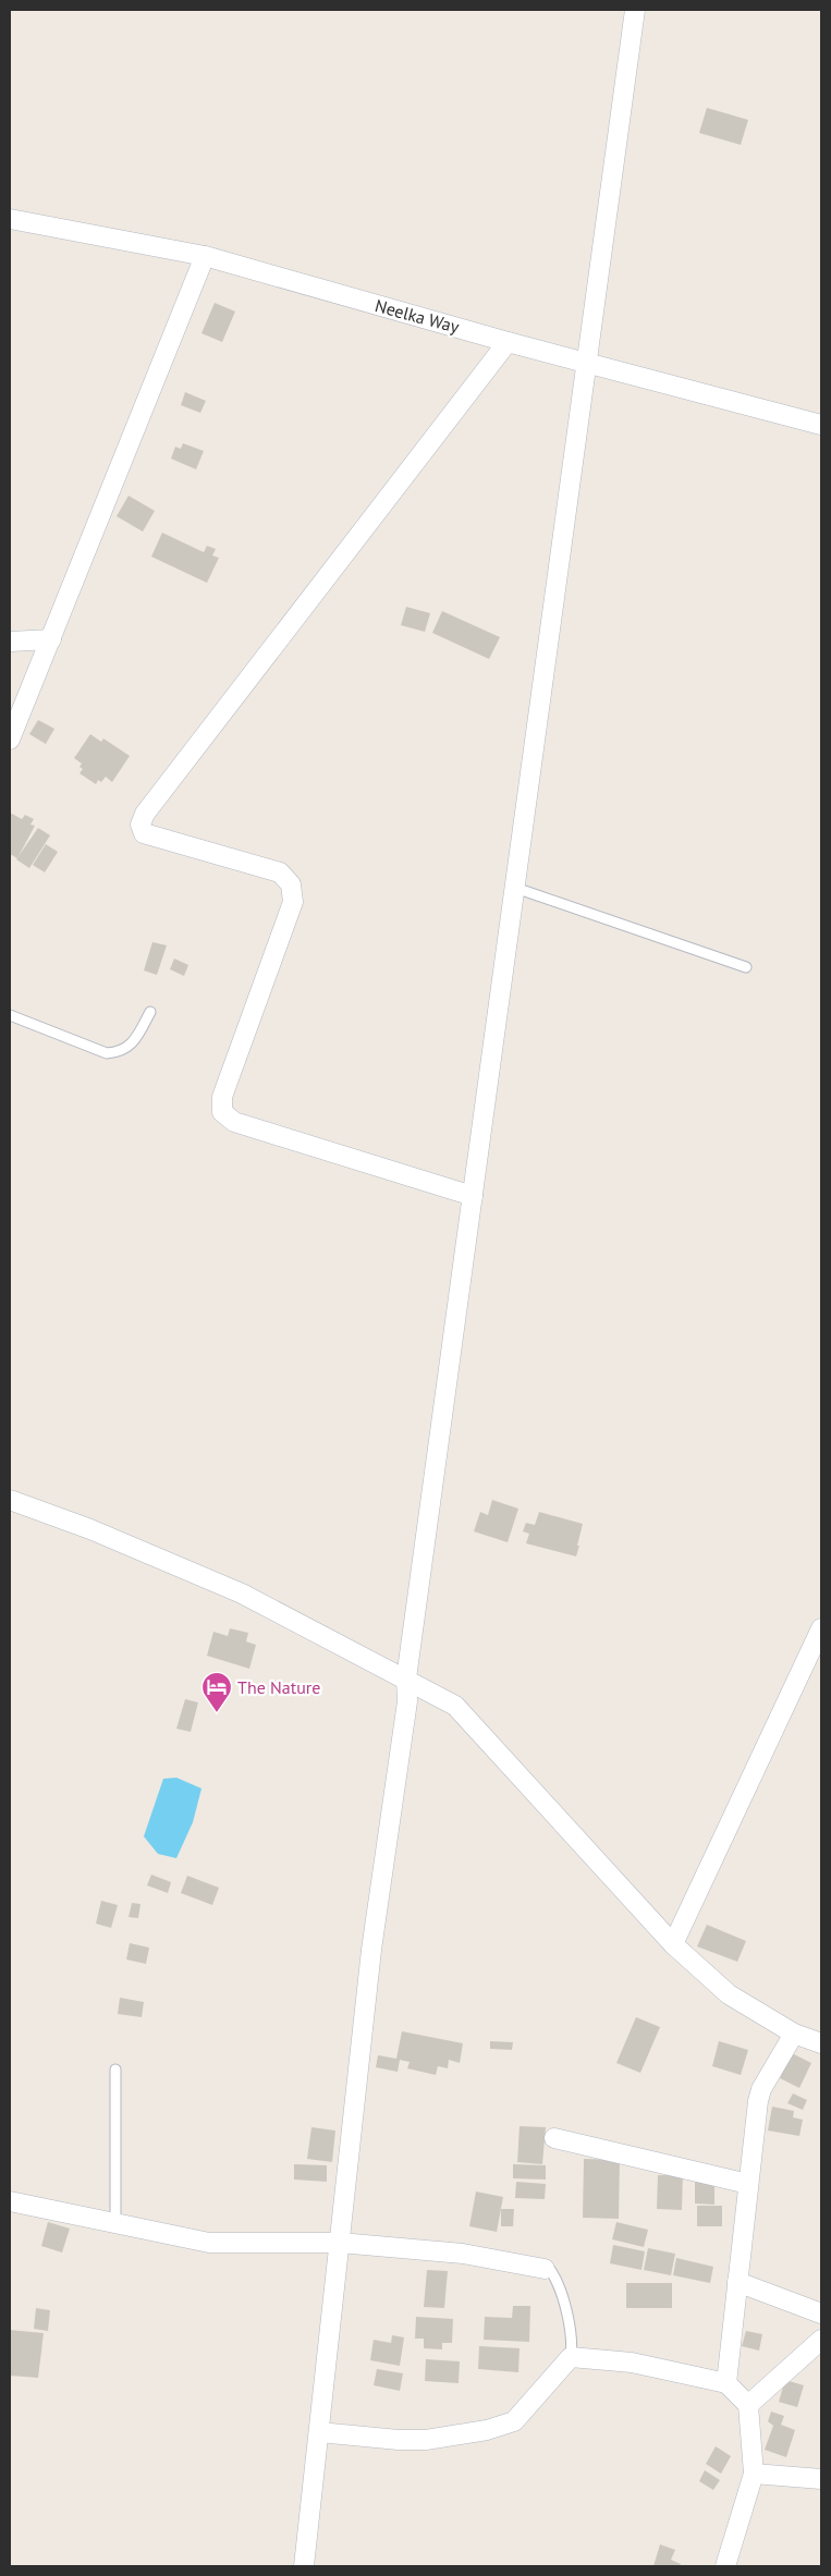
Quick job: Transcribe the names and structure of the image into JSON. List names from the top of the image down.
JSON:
{
  "streets": {
    "street": ["Neelka Way"]
  },
  "places": {
    "hotel": ["The Nature"]
  }
}
